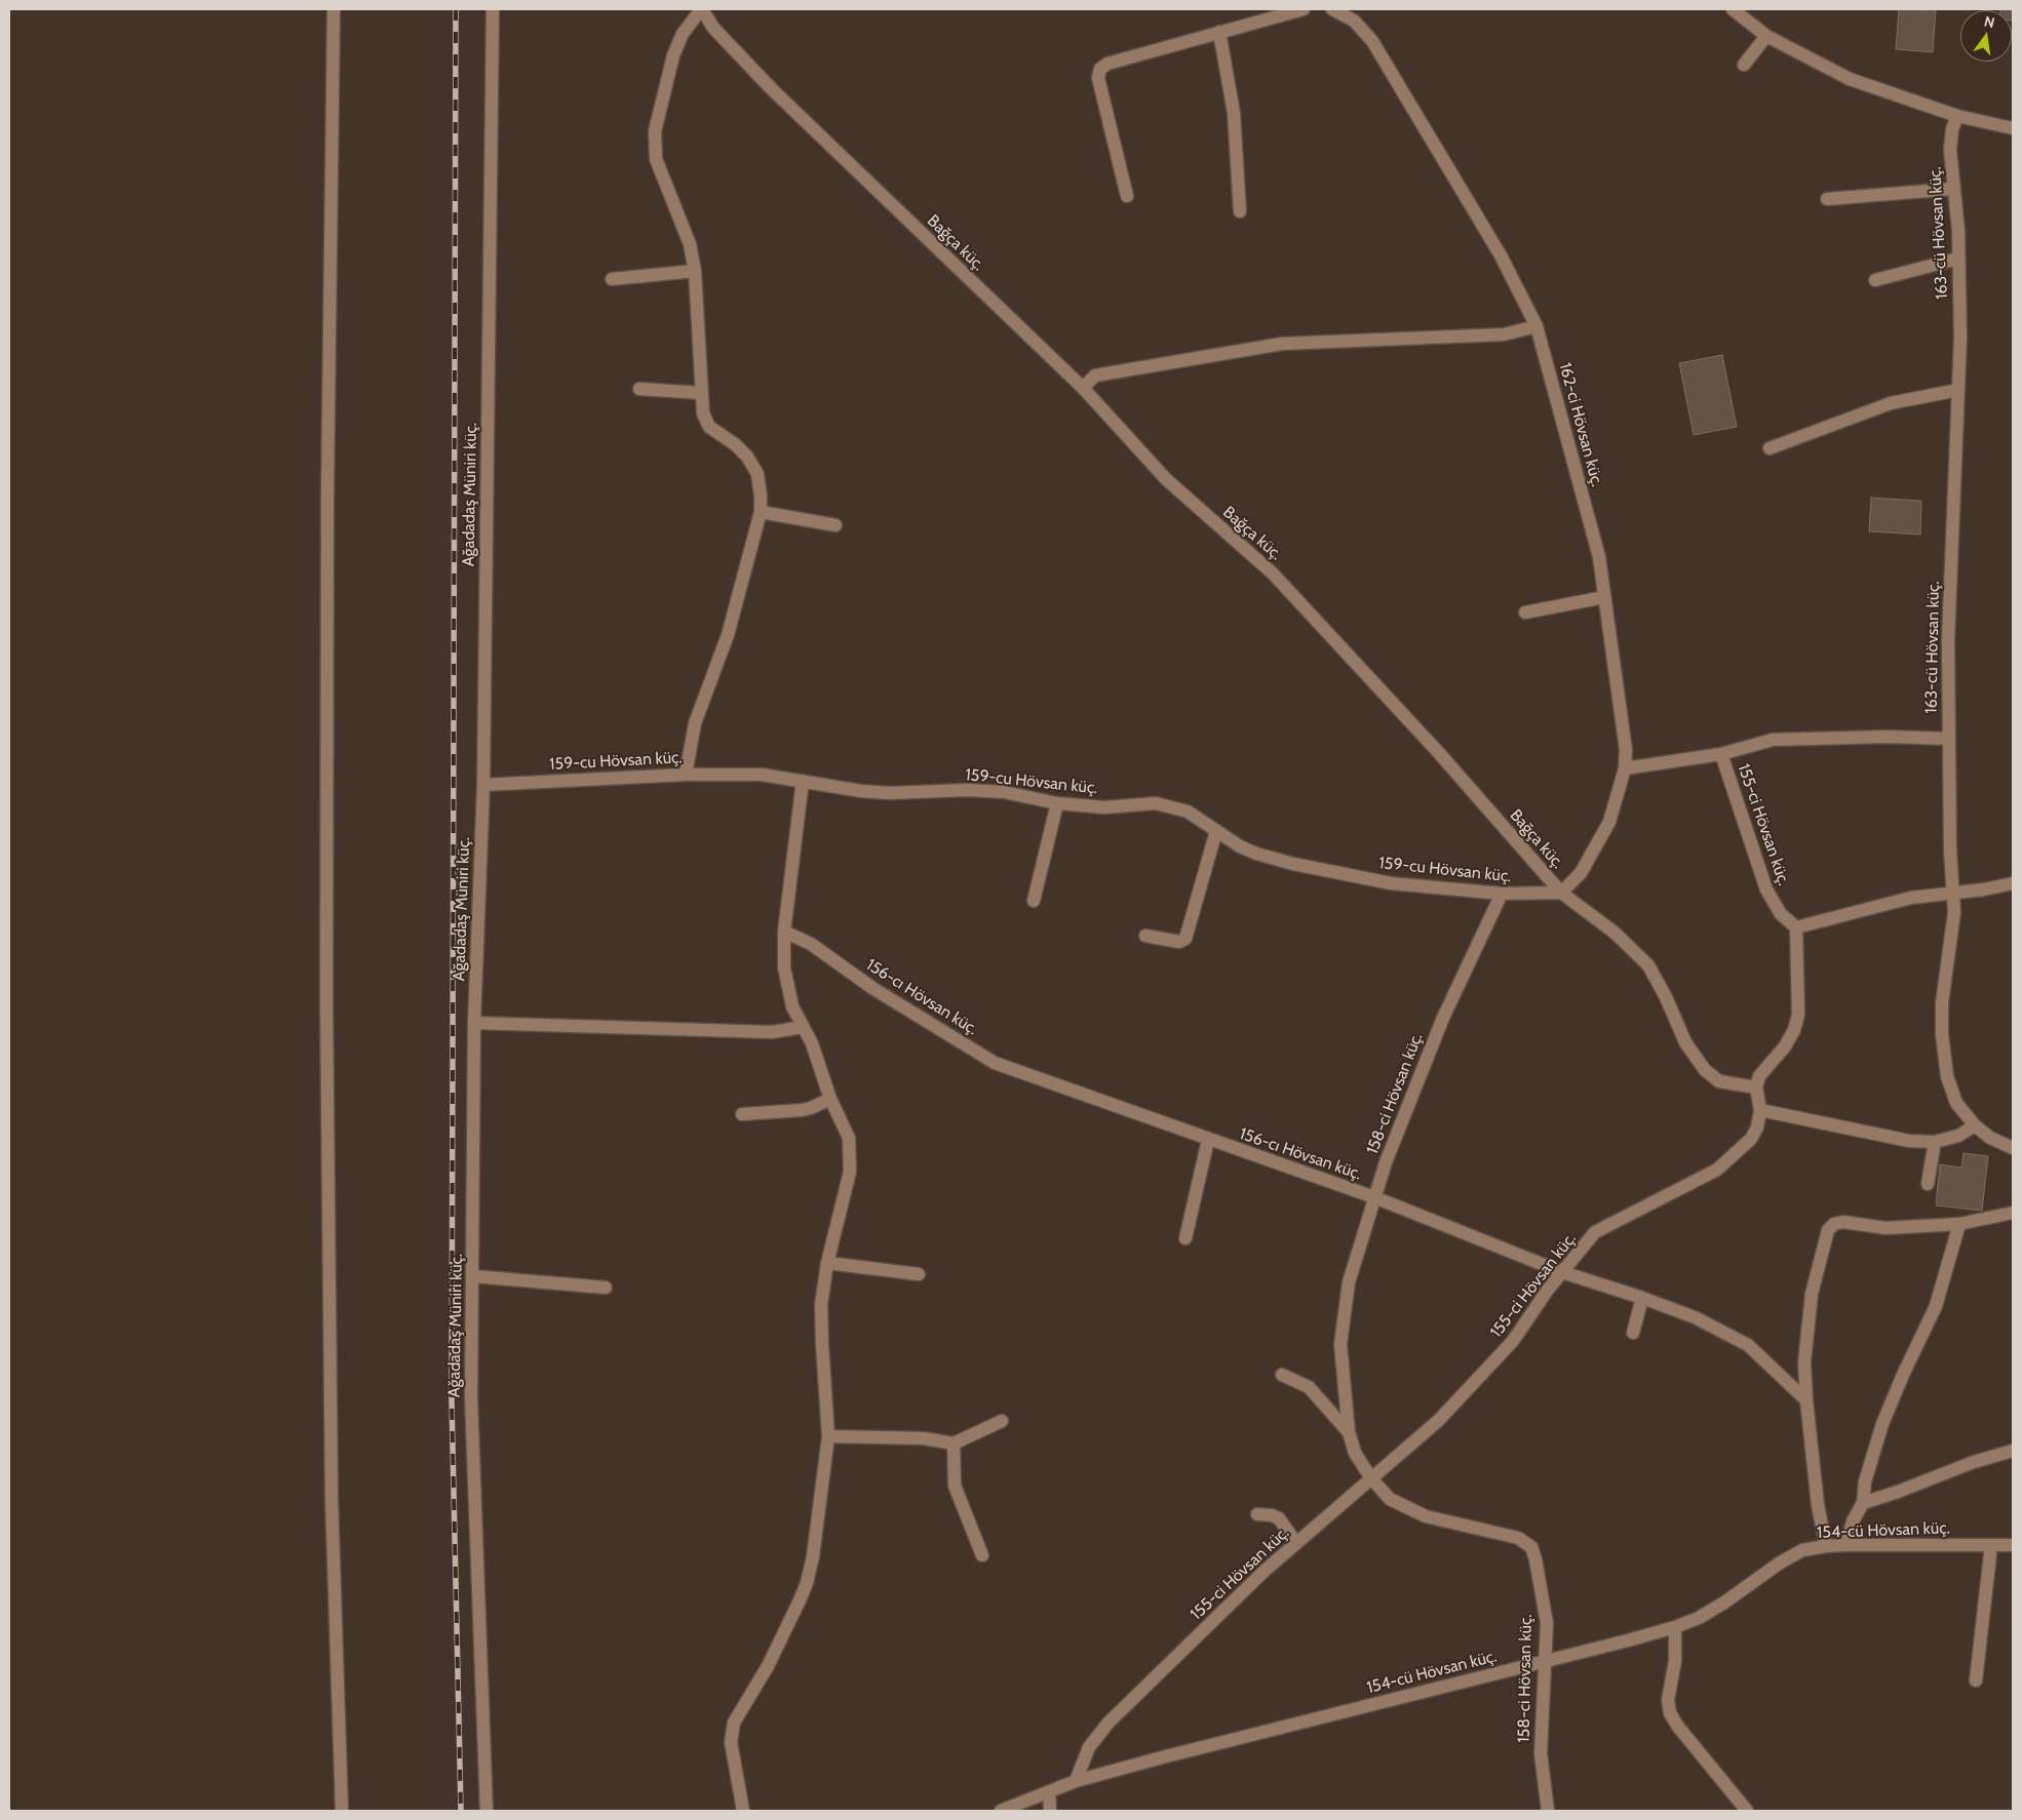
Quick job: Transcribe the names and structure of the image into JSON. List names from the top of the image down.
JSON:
{
  "streets": {
    "street": [
      "163-cü Hövsan küç.",
      "Bağça küç.",
      "162-ci Hövsan küç.",
      "Ağadadaş Müniri küç.",
      "159-cu Hövsan küç.",
      "155-ci Hövsan küç.",
      "156-cı Hövsan küç.",
      "158-ci Hövsan küç.",
      "154-cü Hövsan küç."
    ]
  },
  "crossings": [
    ["Bağça küç.", "162-ci Hövsan küç."],
    ["Bağça küç.", "159-cu Hövsan küç."],
    ["Bağça küç.", "155-ci Hövsan küç."],
    ["162-ci Hövsan küç.", "159-cu Hövsan küç."],
    ["Ağadadaş Müniri küç.", "159-cu Hövsan küç."],
    ["159-cu Hövsan küç.", "158-ci Hövsan küç."],
    ["155-ci Hövsan küç.", "156-cı Hövsan küç."],
    ["155-ci Hövsan küç.", "158-ci Hövsan küç."],
    ["155-ci Hövsan küç.", "154-cü Hövsan küç."],
    ["156-cı Hövsan küç.", "158-ci Hövsan küç."],
    ["158-ci Hövsan küç.", "154-cü Hövsan küç."]
  ],
  "north": "top"
}
